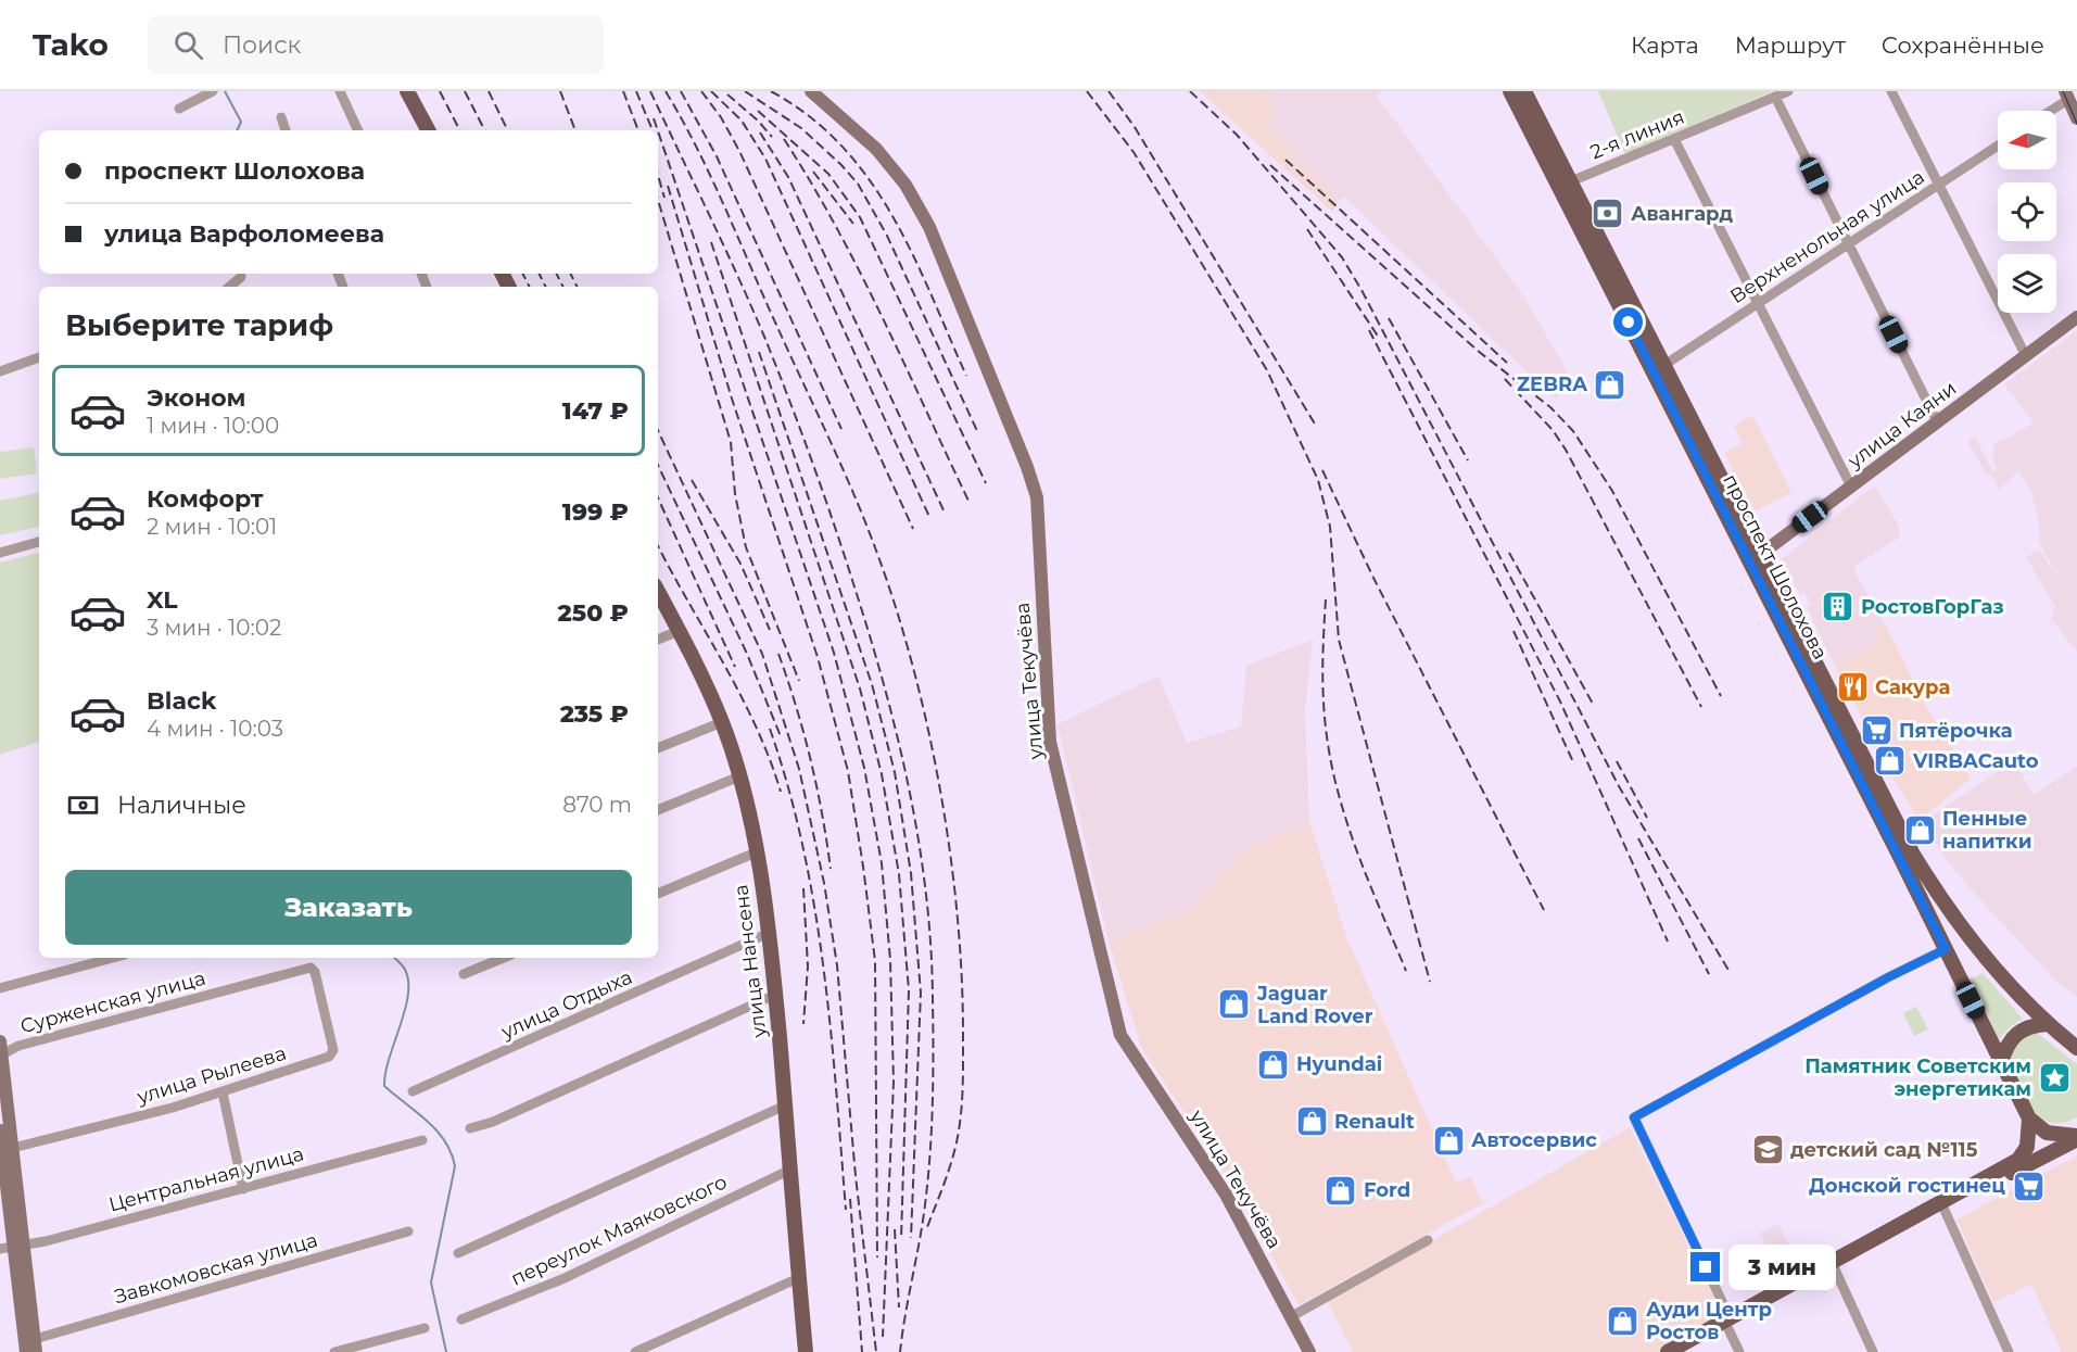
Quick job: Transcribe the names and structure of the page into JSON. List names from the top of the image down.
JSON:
{
  "streets": {
    "main road": [
      "улица Каяни",
      "проспект Шолохова",
      "улица Текучёва",
      "улица Нансена"
    ],
    "street": [
      "2-я линия",
      "Верхненольная улица",
      "Сурженская улица",
      "улица Отдыха",
      "улица Рылеева",
      "Центральная улица",
      "переулок Маяковского",
      "Завкомовская улица"
    ]
  },
  "crossings": [
    ["2-я линия", "проспект Шолохова"],
    ["Верхненольная улица", "проспект Шолохова"],
    ["улица Каяни", "проспект Шолохова"],
    ["улица Нансена", "улица Отдыха"],
    ["улица Нансена", "переулок Маяковского"],
    ["Сурженская улица", "улица Рылеева"]
  ],
  "places": {
    "bank": ["Авангард"],
    "shop": [
      "ZEBRA",
      "VIRBACauto",
      "Пенные напитки",
      "Jaguar Land Rover",
      "Hyundai",
      "Renault",
      "Автосервис",
      "Ford",
      "Ауди Центр Ростов"
    ],
    "building": ["РостовГорГаз"],
    "restaurant": ["Сакура"],
    "supermarket": ["Пятёрочка", "Донской гостинец"],
    "place": ["Памятник Советским энергетикам"],
    "school or university": ["детский сад №115"]
  },
  "north": "left",
  "page": {
    "header": "Tako",
    "search": "Поиск",
    "nav": ["Карта", "Маршрут", "Сохранённые"],
    "banner": ["проспект Шолохова", "улица Варфоломеева"],
    "heading": "Выберите тариф",
    "list": [
      {
        "name": "Эконом",
        "note": "1 мин · 10:00",
        "value": "147 ₽"
      },
      {
        "name": "Комфорт",
        "note": "2 мин · 10:01",
        "value": "199 ₽"
      },
      {
        "name": "XL",
        "note": "3 мин · 10:02",
        "value": "250 ₽"
      },
      {
        "name": "Black",
        "note": "4 мин · 10:03",
        "value": "235 ₽"
      }
    ],
    "pay": ["Наличные", "870 m"],
    "buttons": "Заказать",
    "bubble": "3 мин"
  }
}
